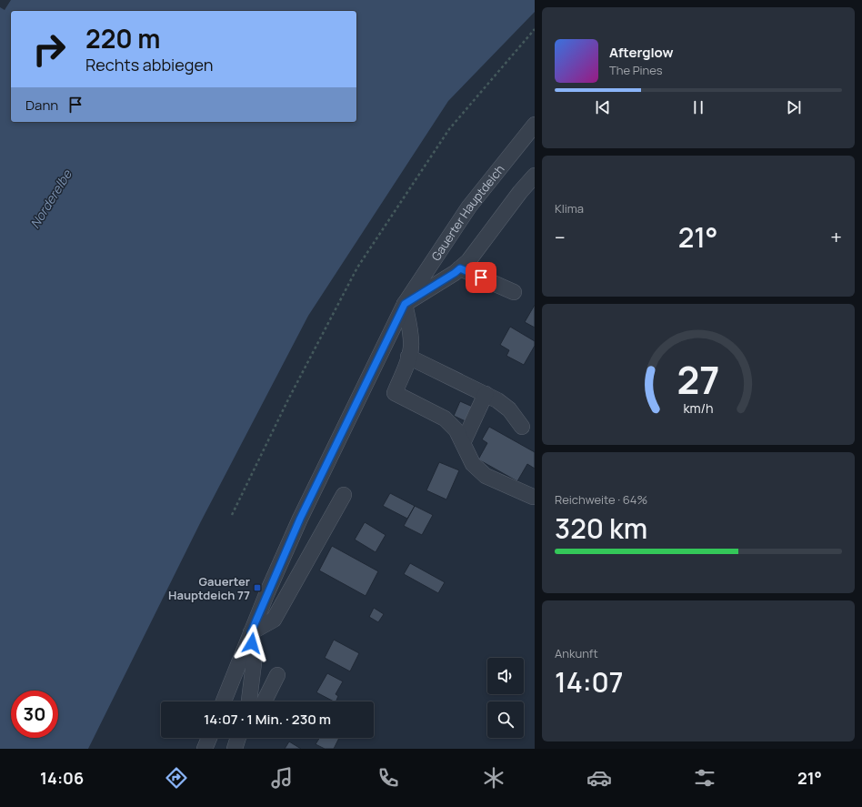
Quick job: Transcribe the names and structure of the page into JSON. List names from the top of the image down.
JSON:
{
  "streets": {
    "street": ["Gauerter Hauptdeich"]
  },
  "water": ["Norderelbe"],
  "places": {
    "transit": ["Gauerter Hauptdeich 77"]
  },
  "page": {
    "turn": ["220 m", "Rechts abbiegen"],
    "song": ["Afterglow", "The Pines"],
    "then": "Dann",
    "tile": [
      "Klima",
      ["Reichweite · 64%", "320 km"],
      ["Ankunft", "14:07"]
    ],
    "heat": ["−", "21°", "+"],
    "limit": "30",
    "trip": "14:07 · 1 Min. · 230 m",
    "tabs": ["14:06", "21°"],
    "gauge": ["27", "km/h"]
  }
}
